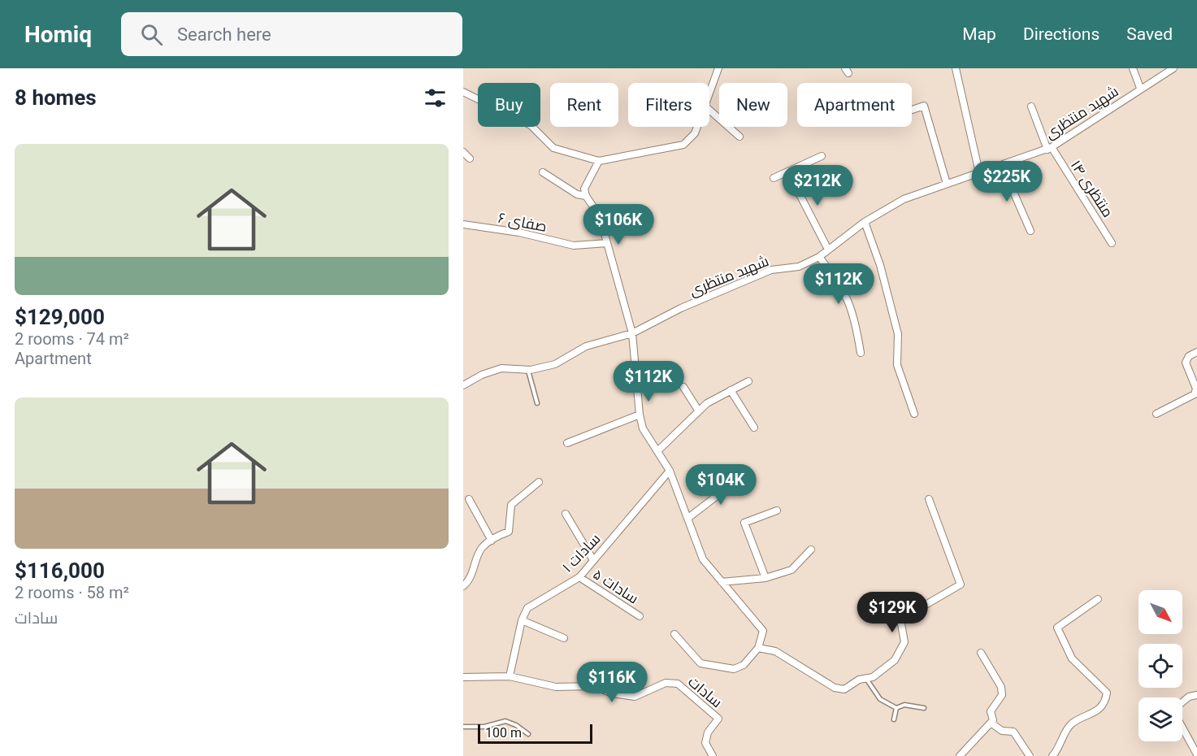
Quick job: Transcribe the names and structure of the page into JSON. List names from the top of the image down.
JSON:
{
  "streets": {
    "street": [
      "شهید منتظری",
      "منتظری ۱۴",
      "صفای ۶",
      "سادات ۱",
      "سادات ۵",
      "سادات"
    ]
  },
  "crossings": [
    ["شهید منتظری", "منتظری ۱۴"],
    ["سادات ۱", "سادات ۵"],
    ["سادات ۱", "سادات"]
  ],
  "scale_bar": "100 m",
  "north": "bottom right",
  "page": {
    "header": "Homiq",
    "search": "Search here",
    "nav": ["Map", "Directions", "Saved"],
    "heading": "8 homes",
    "chip": [
      "Buy",
      "Rent",
      "Filters",
      "New",
      "Apartment"
    ],
    "list": [
      {
        "name": "$129,000",
        "note": "2 rooms · 74 m² · Apartment"
      },
      {
        "name": "$116,000",
        "note": "2 rooms · 58 m² · سادات"
      }
    ],
    "price": [
      "$225K",
      "$212K",
      "$106K",
      "$112K",
      "$112K",
      "$104K",
      "$129K",
      "$116K"
    ],
    "scale": "100 m"
  }
}
